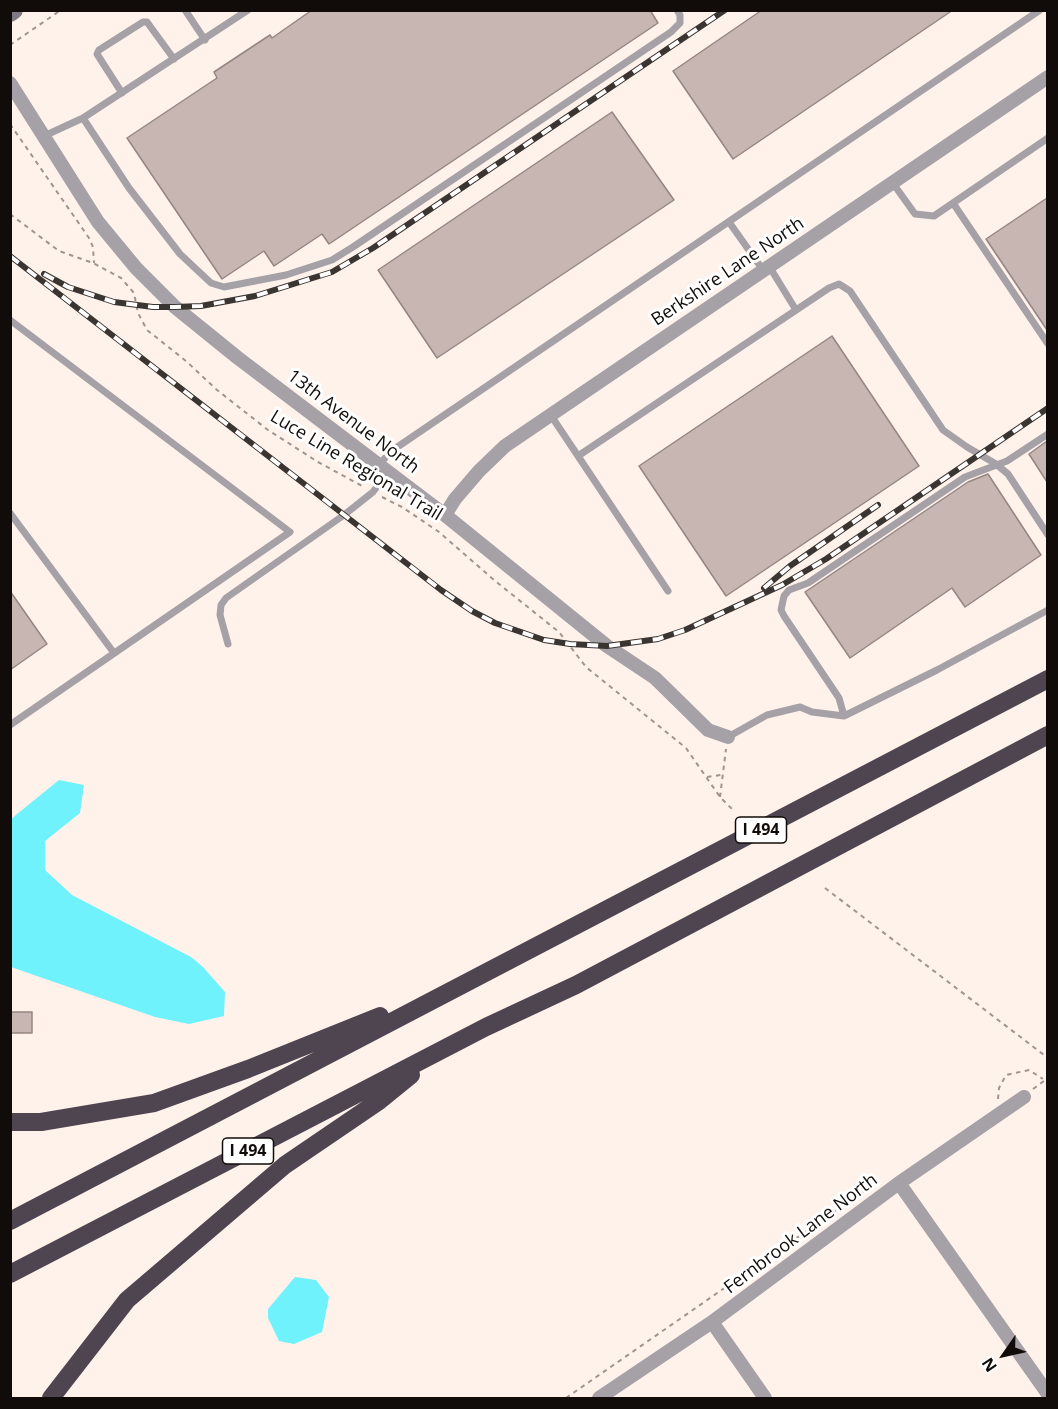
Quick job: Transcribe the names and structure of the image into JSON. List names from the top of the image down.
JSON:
{
  "streets": {
    "highway": ["I 494"],
    "street": ["Berkshire Lane North", "13th Avenue North", "Fernbrook Lane North"],
    "path": ["Luce Line Regional Trail"]
  },
  "crossings": [
    ["Berkshire Lane North", "13th Avenue North"]
  ],
  "north": "bottom left"
}
